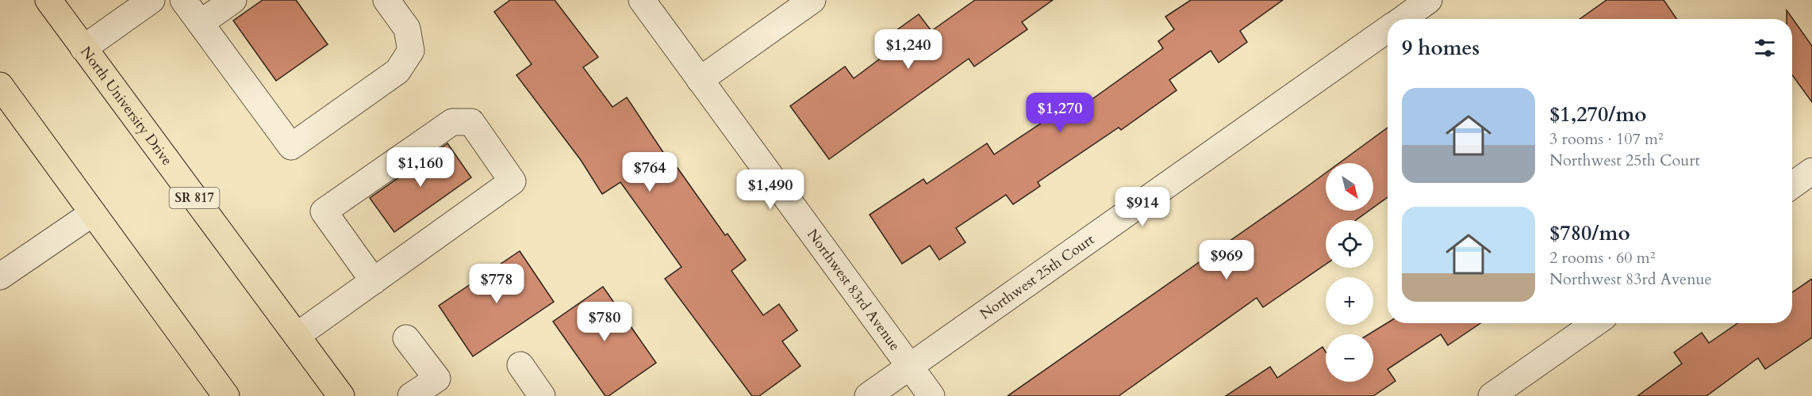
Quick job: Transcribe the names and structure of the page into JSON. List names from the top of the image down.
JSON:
{
  "streets": {
    "main road": ["North University Drive", "SR 817"],
    "street": ["Northwest 25th Court", "Northwest 83rd Avenue"]
  },
  "crossings": [
    ["Northwest 25th Court", "Northwest 83rd Avenue"]
  ],
  "north": "bottom right",
  "page": {
    "heading": "9 homes",
    "price": [
      "$1,240",
      "$1,270",
      "$1,160",
      "$764",
      "$1,490",
      "$914",
      "$969",
      "$778",
      "$780"
    ],
    "list": [
      {
        "name": "$1,270/mo",
        "note": "3 rooms · 107 m² · Northwest 25th Court"
      },
      {
        "name": "$780/mo",
        "note": "2 rooms · 60 m² · Northwest 83rd Avenue"
      }
    ],
    "map_buttons": ["+", "−"]
  }
}
